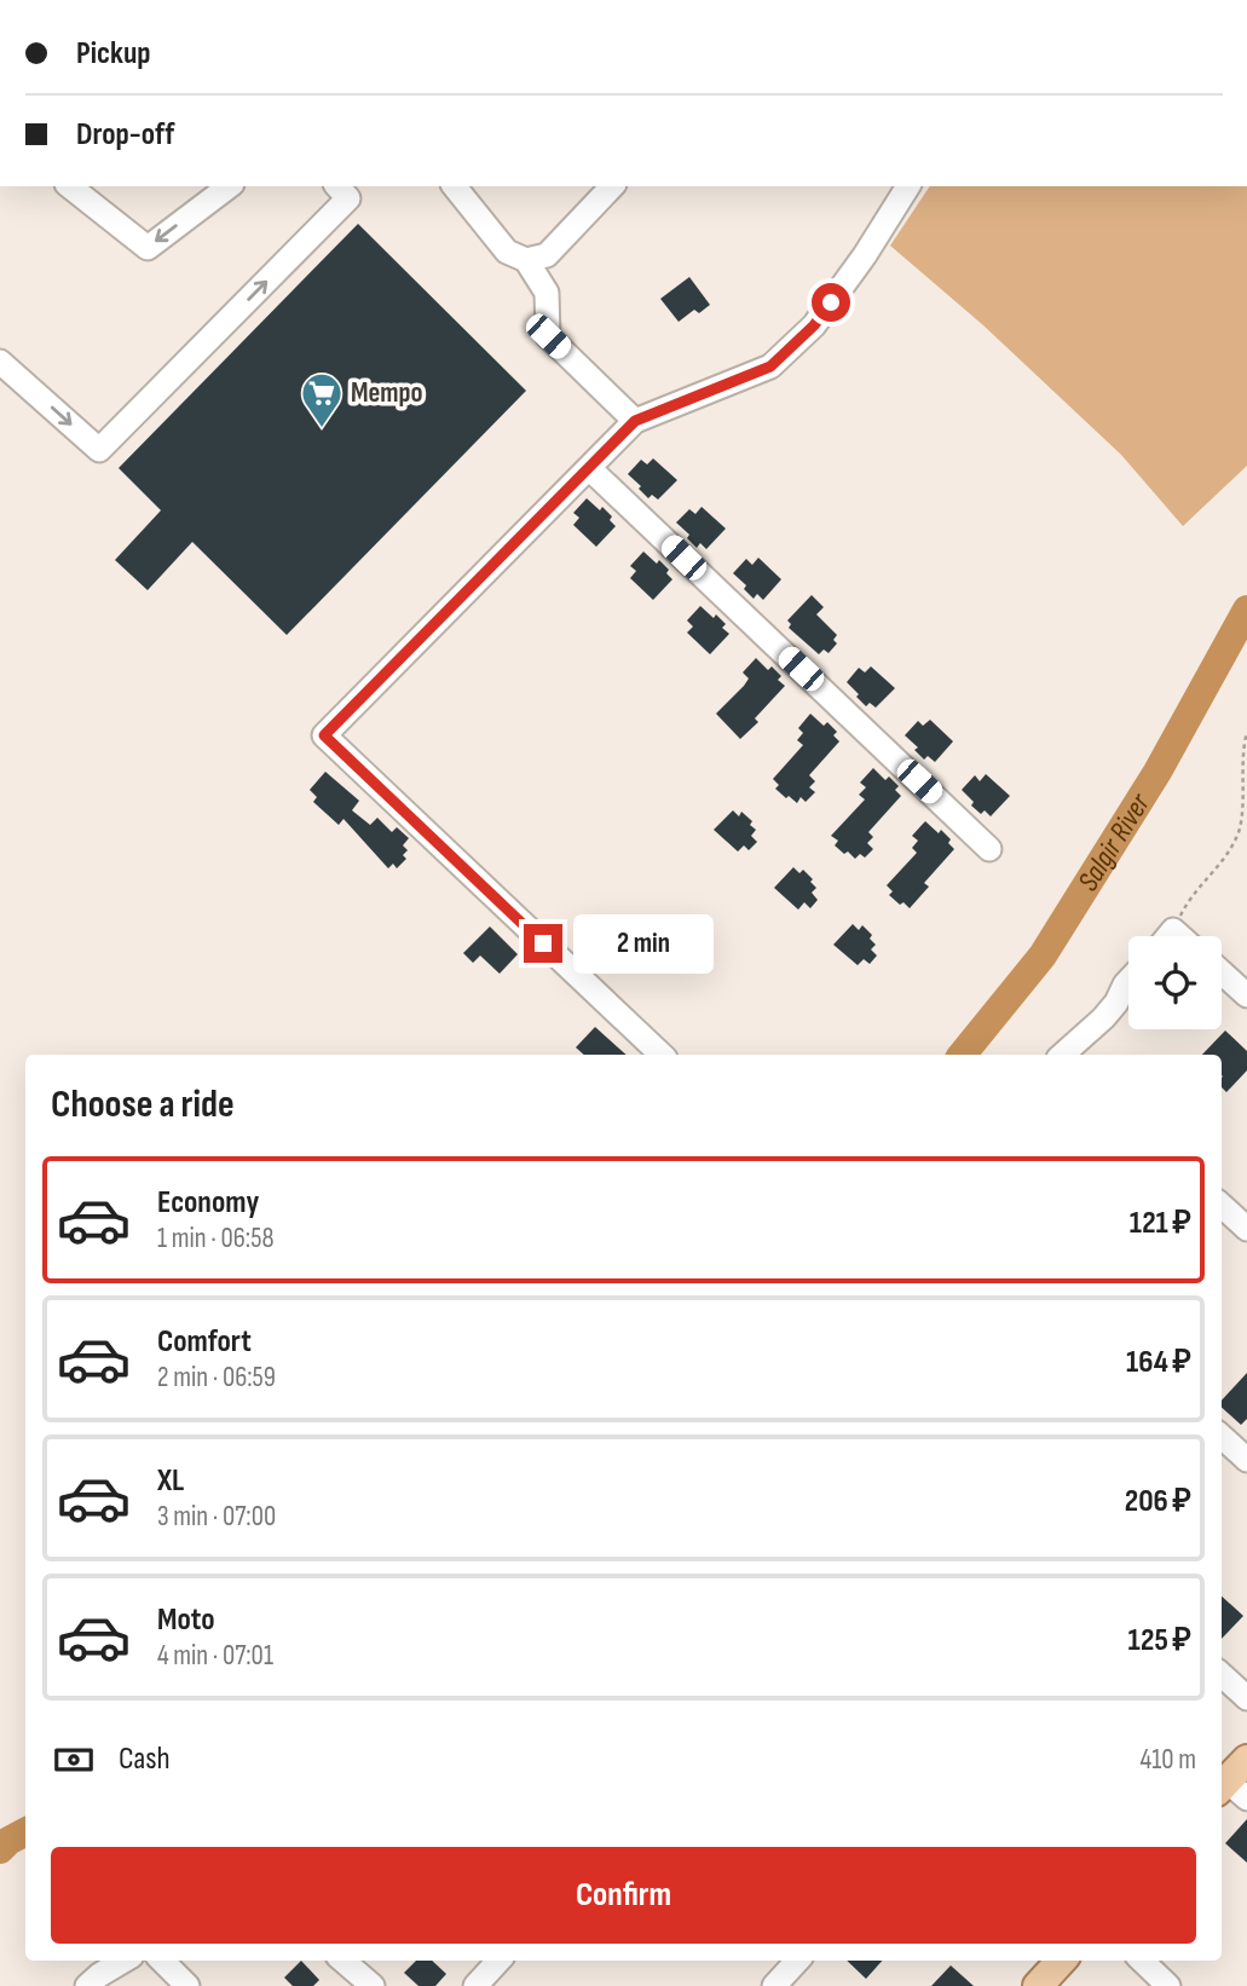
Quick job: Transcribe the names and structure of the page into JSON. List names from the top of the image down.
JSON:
{
  "water": ["Salgir River"],
  "places": {
    "supermarket": ["Метро"]
  },
  "page": {
    "banner": ["Pickup", "Drop-off"],
    "bubble": "2 min",
    "heading": "Choose a ride",
    "list": [
      {
        "name": "Economy",
        "note": "1 min · 06:58",
        "value": "121 ₽"
      },
      {
        "name": "Comfort",
        "note": "2 min · 06:59",
        "value": "164 ₽"
      },
      {
        "name": "XL",
        "note": "3 min · 07:00",
        "value": "206 ₽"
      },
      {
        "name": "Moto",
        "note": "4 min · 07:01",
        "value": "125 ₽"
      }
    ],
    "pay": ["Cash", "410 m"],
    "buttons": "Confirm"
  }
}
